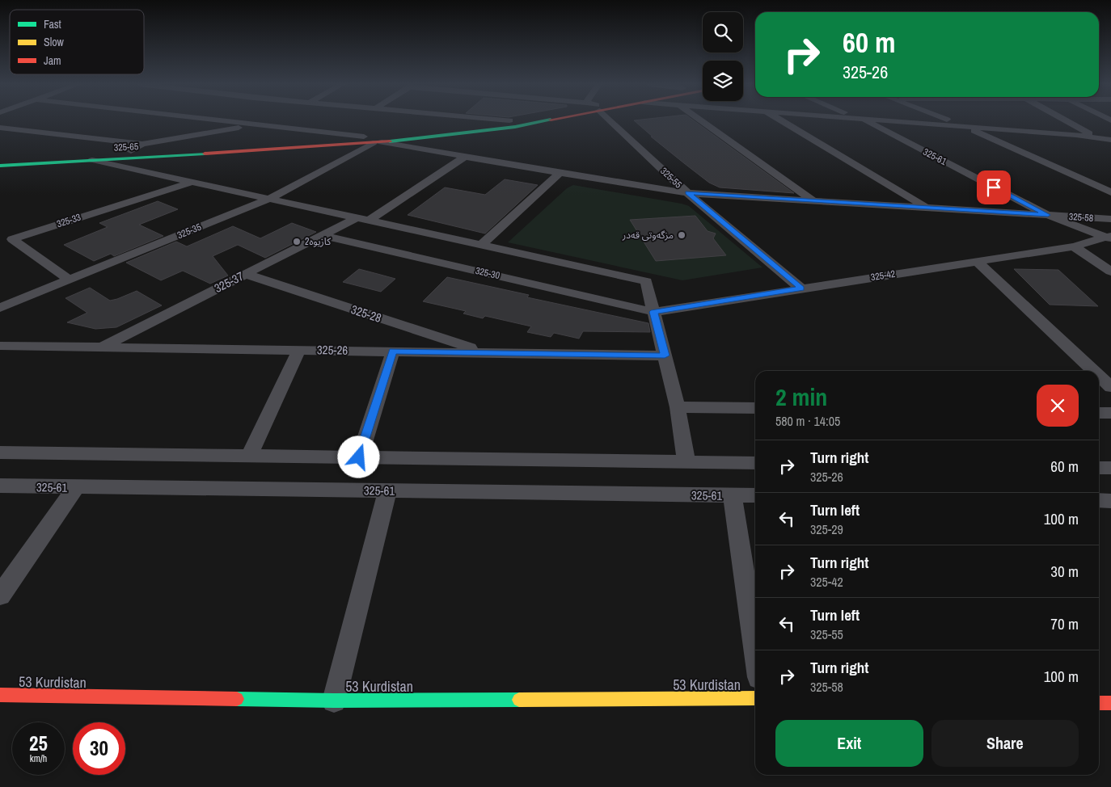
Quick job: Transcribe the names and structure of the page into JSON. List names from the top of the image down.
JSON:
{
  "streets": {
    "street": [
      "325-65",
      "325-61",
      "325-55",
      "325-58",
      "325-33",
      "325-35",
      "325-30",
      "325-42",
      "325-37",
      "325-28",
      "325-26",
      "53 Kurdistan"
    ]
  },
  "crossings": [
    ["325-65", "325-58"],
    ["325-65", "325-35"],
    ["325-61", "325-58"],
    ["325-55", "325-58"],
    ["325-55", "325-42"],
    ["325-58", "325-35"],
    ["325-58", "325-37"],
    ["325-33", "325-35"],
    ["325-30", "325-42"],
    ["325-30", "325-37"],
    ["325-37", "325-28"],
    ["325-37", "325-26"],
    ["325-28", "325-26"]
  ],
  "places": ["مزگەوتی قەدر", "كازيوه2"],
  "legend": ["Fast", "Slow", "Jam"],
  "page": {
    "turn": ["60 m", "325-26"],
    "heading": ["2 min", "580 m · 14:05"],
    "list": [
      {
        "name": "Turn right",
        "note": "325-26",
        "value": "60 m"
      },
      {
        "name": "Turn left",
        "note": "325-29",
        "value": "100 m"
      },
      {
        "name": "Turn right",
        "note": "325-42",
        "value": "30 m"
      },
      {
        "name": "Turn left",
        "note": "325-55",
        "value": "70 m"
      },
      {
        "name": "Turn right",
        "note": "325-58",
        "value": "100 m"
      }
    ],
    "buttons": ["Exit", "Share"],
    "speed": "25 km/h",
    "limit": "30"
  }
}
